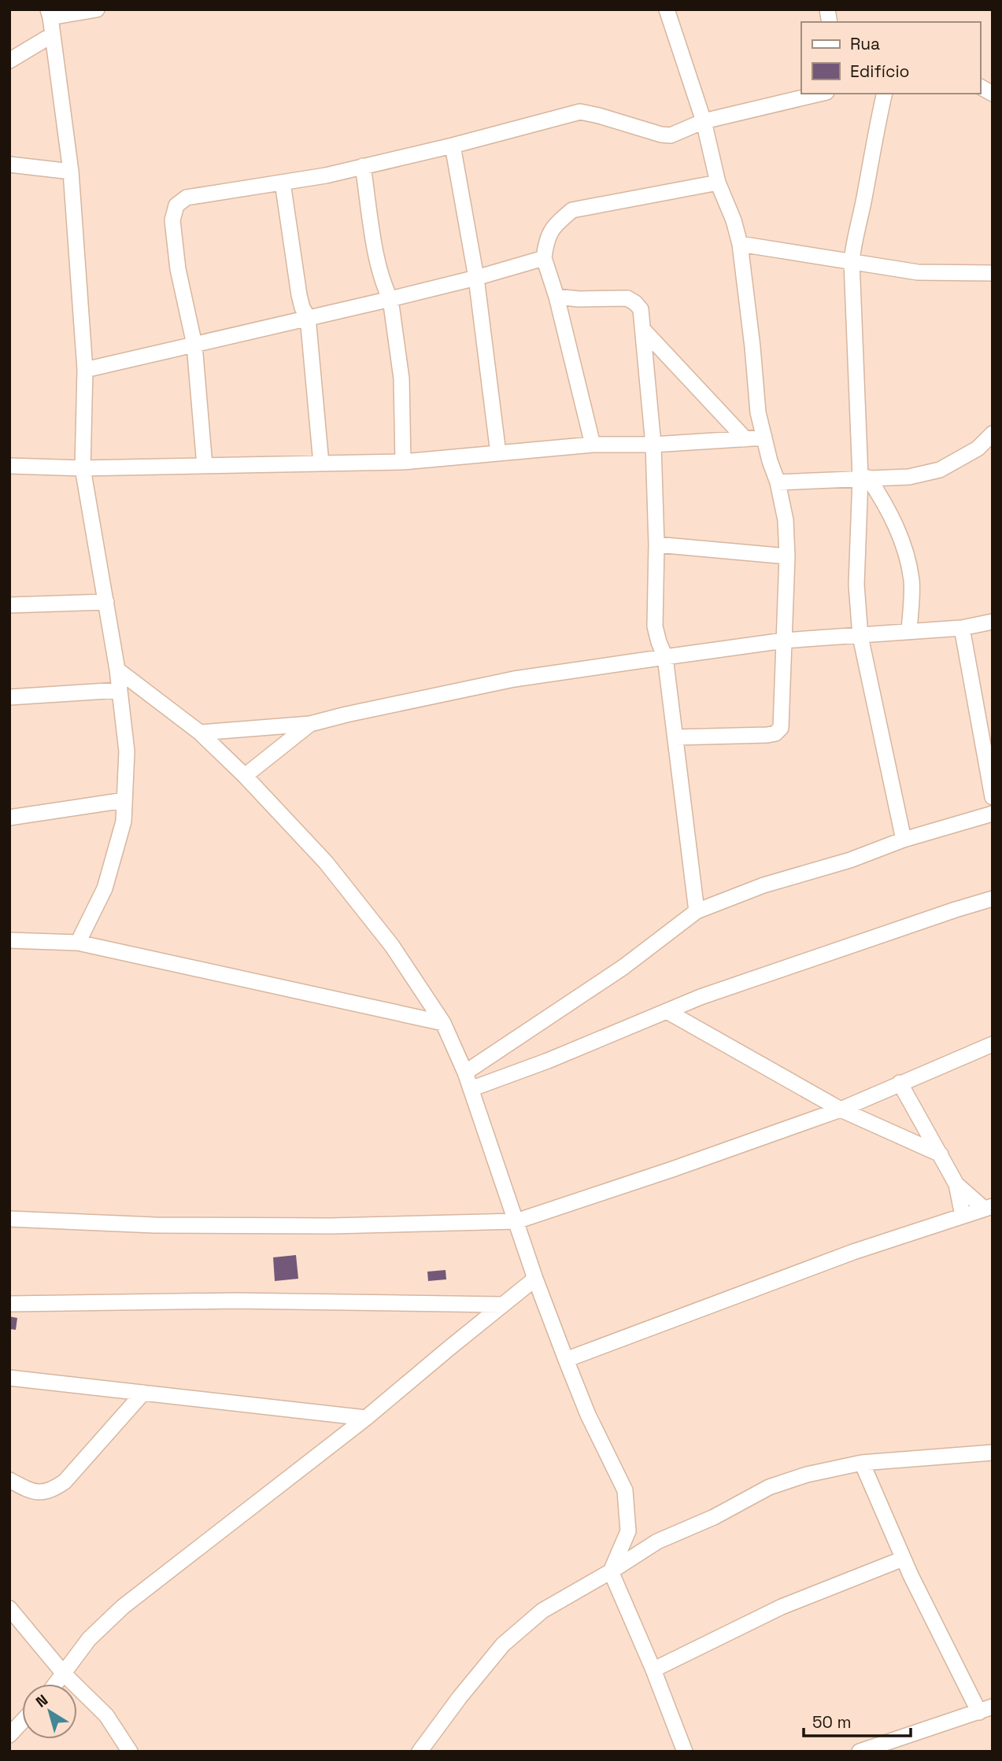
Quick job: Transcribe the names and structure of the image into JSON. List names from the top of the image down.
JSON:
{
  "legend": ["Rua", "Edifício"],
  "scale_bar": "50 m",
  "north": "top left"
}
